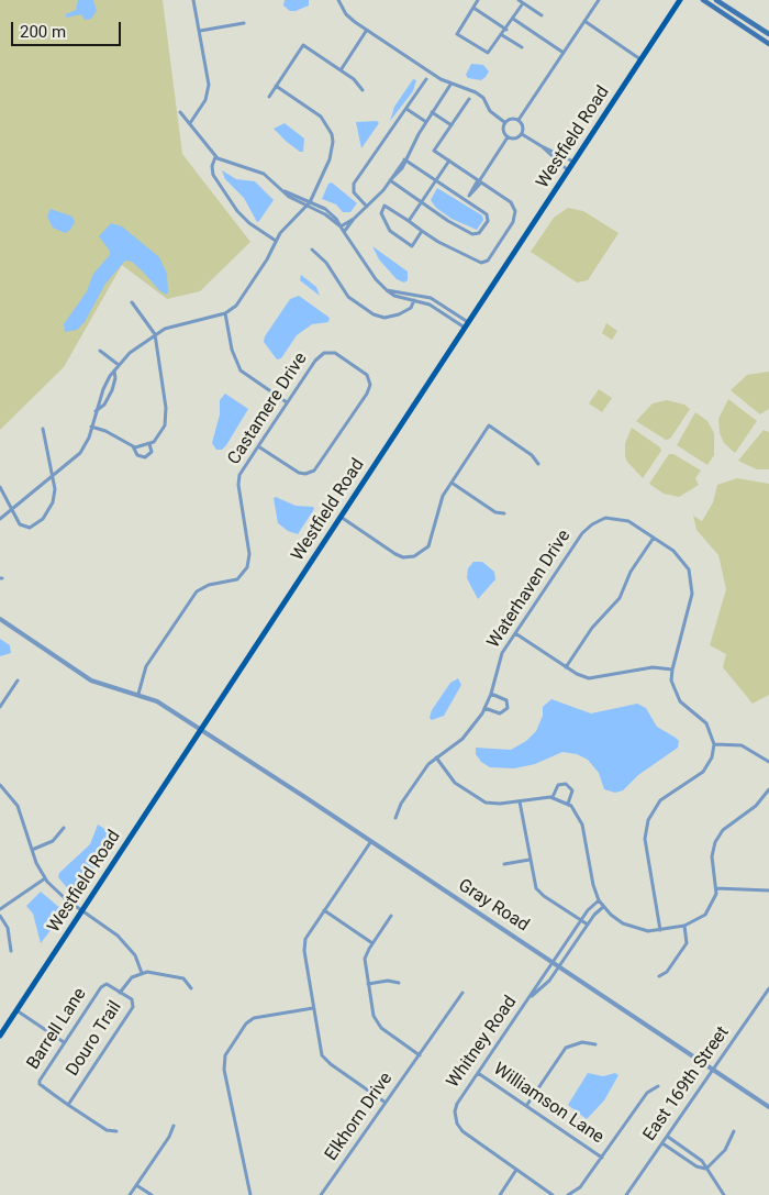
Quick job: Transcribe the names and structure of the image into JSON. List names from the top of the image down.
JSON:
{
  "streets": {
    "main road": ["Westfield Road"],
    "street": [
      "Castamere Drive",
      "Waterhaven Drive",
      "Gray Road",
      "Barrell Lane",
      "Douro Trail",
      "Whitney Road",
      "East 169th Street",
      "Williamson Lane",
      "Elkhorn Drive"
    ]
  },
  "crossings": [
    ["Westfield Road", "Gray Road"],
    ["Castamere Drive", "Gray Road"],
    ["Gray Road", "Whitney Road"],
    ["Gray Road", "East 169th Street"],
    ["Barrell Lane", "Douro Trail"],
    ["Whitney Road", "Williamson Lane"]
  ],
  "scale_bar": "200 m"
}
